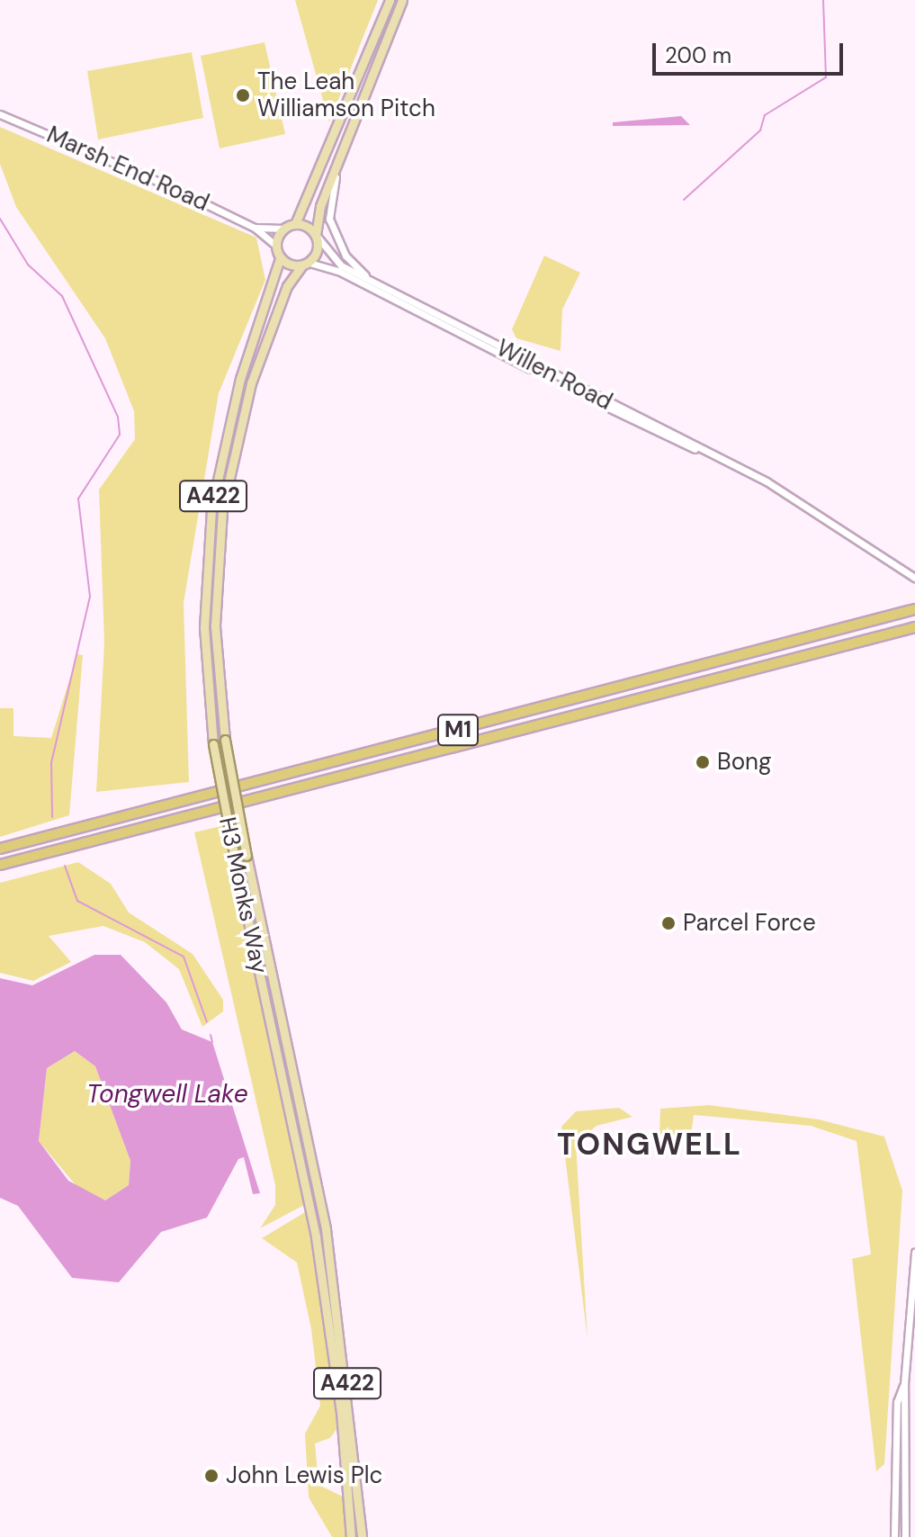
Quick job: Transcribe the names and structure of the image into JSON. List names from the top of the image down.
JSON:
{
  "streets": {
    "highway": ["M1"],
    "main road": ["A422", "H3 Monks Way"],
    "street": ["Marsh End Road", "Willen Road"]
  },
  "crossings": [
    ["Marsh End Road", "Willen Road"],
    ["Marsh End Road", "H3 Monks Way"],
    ["Willen Road", "H3 Monks Way"]
  ],
  "districts": ["TONGWELL"],
  "water": ["Tongwell Lake"],
  "places": [
    "The Leah Williamson Pitch",
    "Bong",
    "Parcel Force",
    "John Lewis Plc"
  ],
  "scale_bar": "200 m"
}
